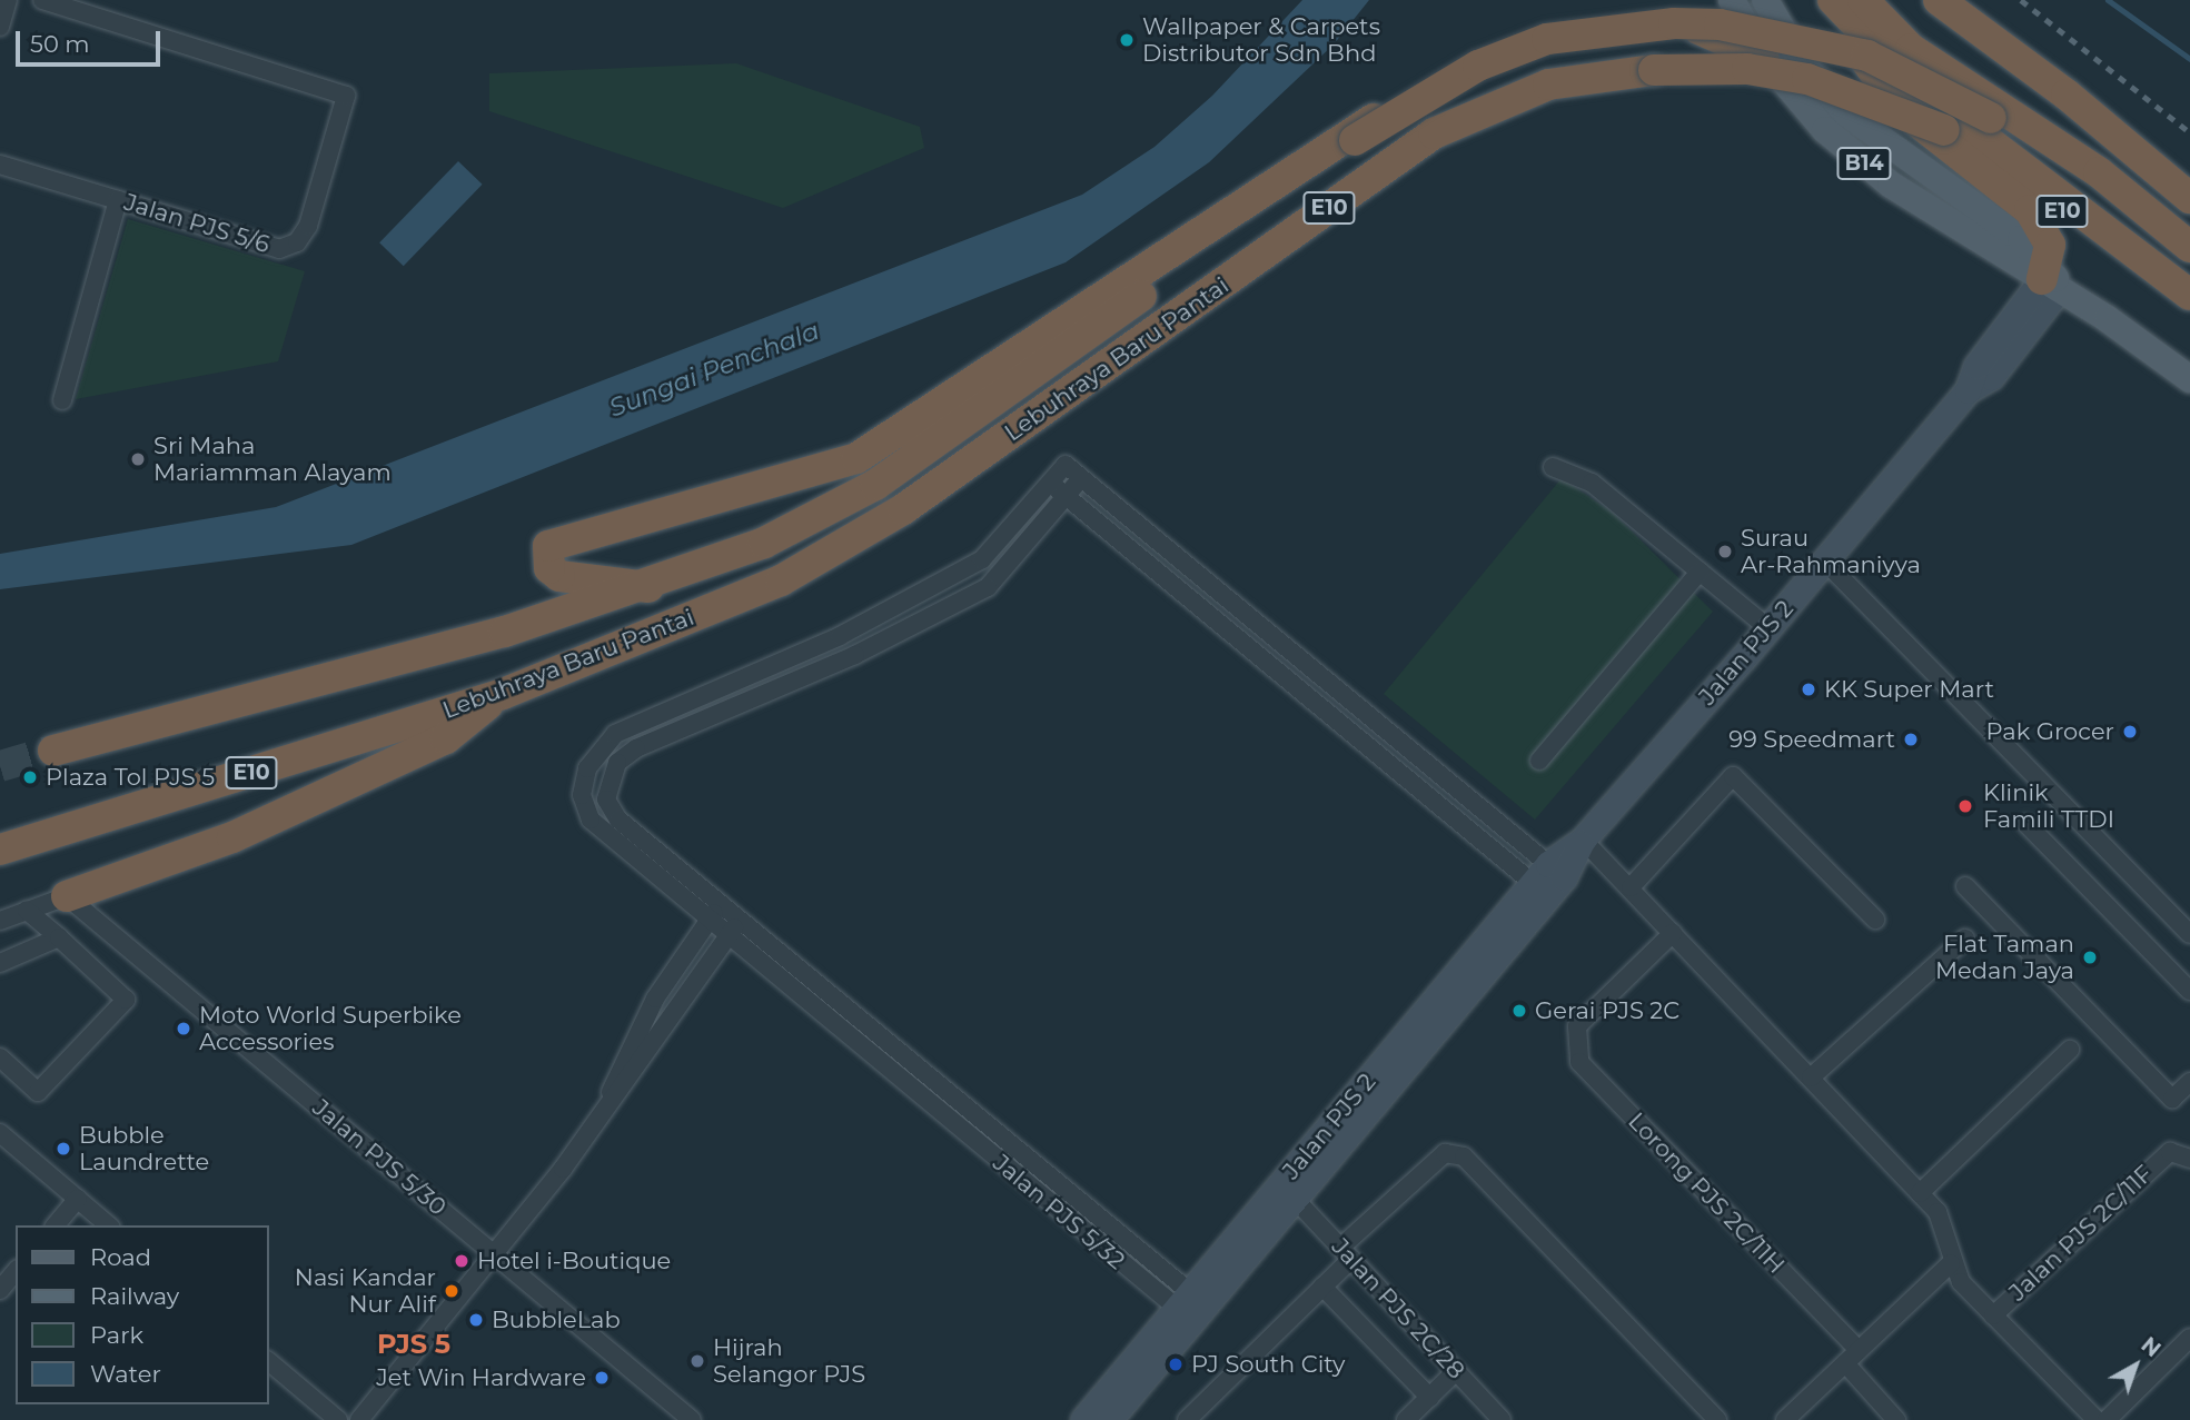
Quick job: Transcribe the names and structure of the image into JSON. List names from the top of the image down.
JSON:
{
  "streets": {
    "highway": ["E10", "Lebuhraya Baru Pantai"],
    "main road": ["B14", "Jalan PJS 2"],
    "street": [
      "Jalan PJS 5/6",
      "Jalan PJS 5/30",
      "Lorong PJS 2C/11H",
      "Jalan PJS 5/32",
      "Jalan PJS 2C/11F",
      "Jalan PJS 2C/28"
    ]
  },
  "crossings": [
    ["B14", "Jalan PJS 2"],
    ["Jalan PJS 2", "Jalan PJS 5/32"],
    ["Jalan PJS 2", "Jalan PJS 2C/28"]
  ],
  "districts": ["PJS 5"],
  "water": ["Sungai Penchala"],
  "places": [
    "Wallpaper & Carpets Distributor Sdn Bhd",
    "Sri Maha Mariamman Alayam",
    "Surau Ar-Rahmaniyya",
    "KK Super Mart",
    "Pak Grocer",
    "99 Speedmart",
    "Plaza Tol PJS 5",
    "Klinik Famili TTDI",
    "Flat Taman Medan Jaya",
    "Gerai PJS 2C",
    "Moto World Superbike Accessories",
    "Bubble Laundrette",
    "Hotel i-Boutique",
    "Nasi Kandar Nur Alif",
    "BubbleLab",
    "Hijrah Selangor PJS",
    "PJ South City",
    "Jet Win Hardware"
  ],
  "legend": [
    "Road",
    "Railway",
    "Park",
    "Water"
  ],
  "scale_bar": "50 m",
  "north": "top right"
}
